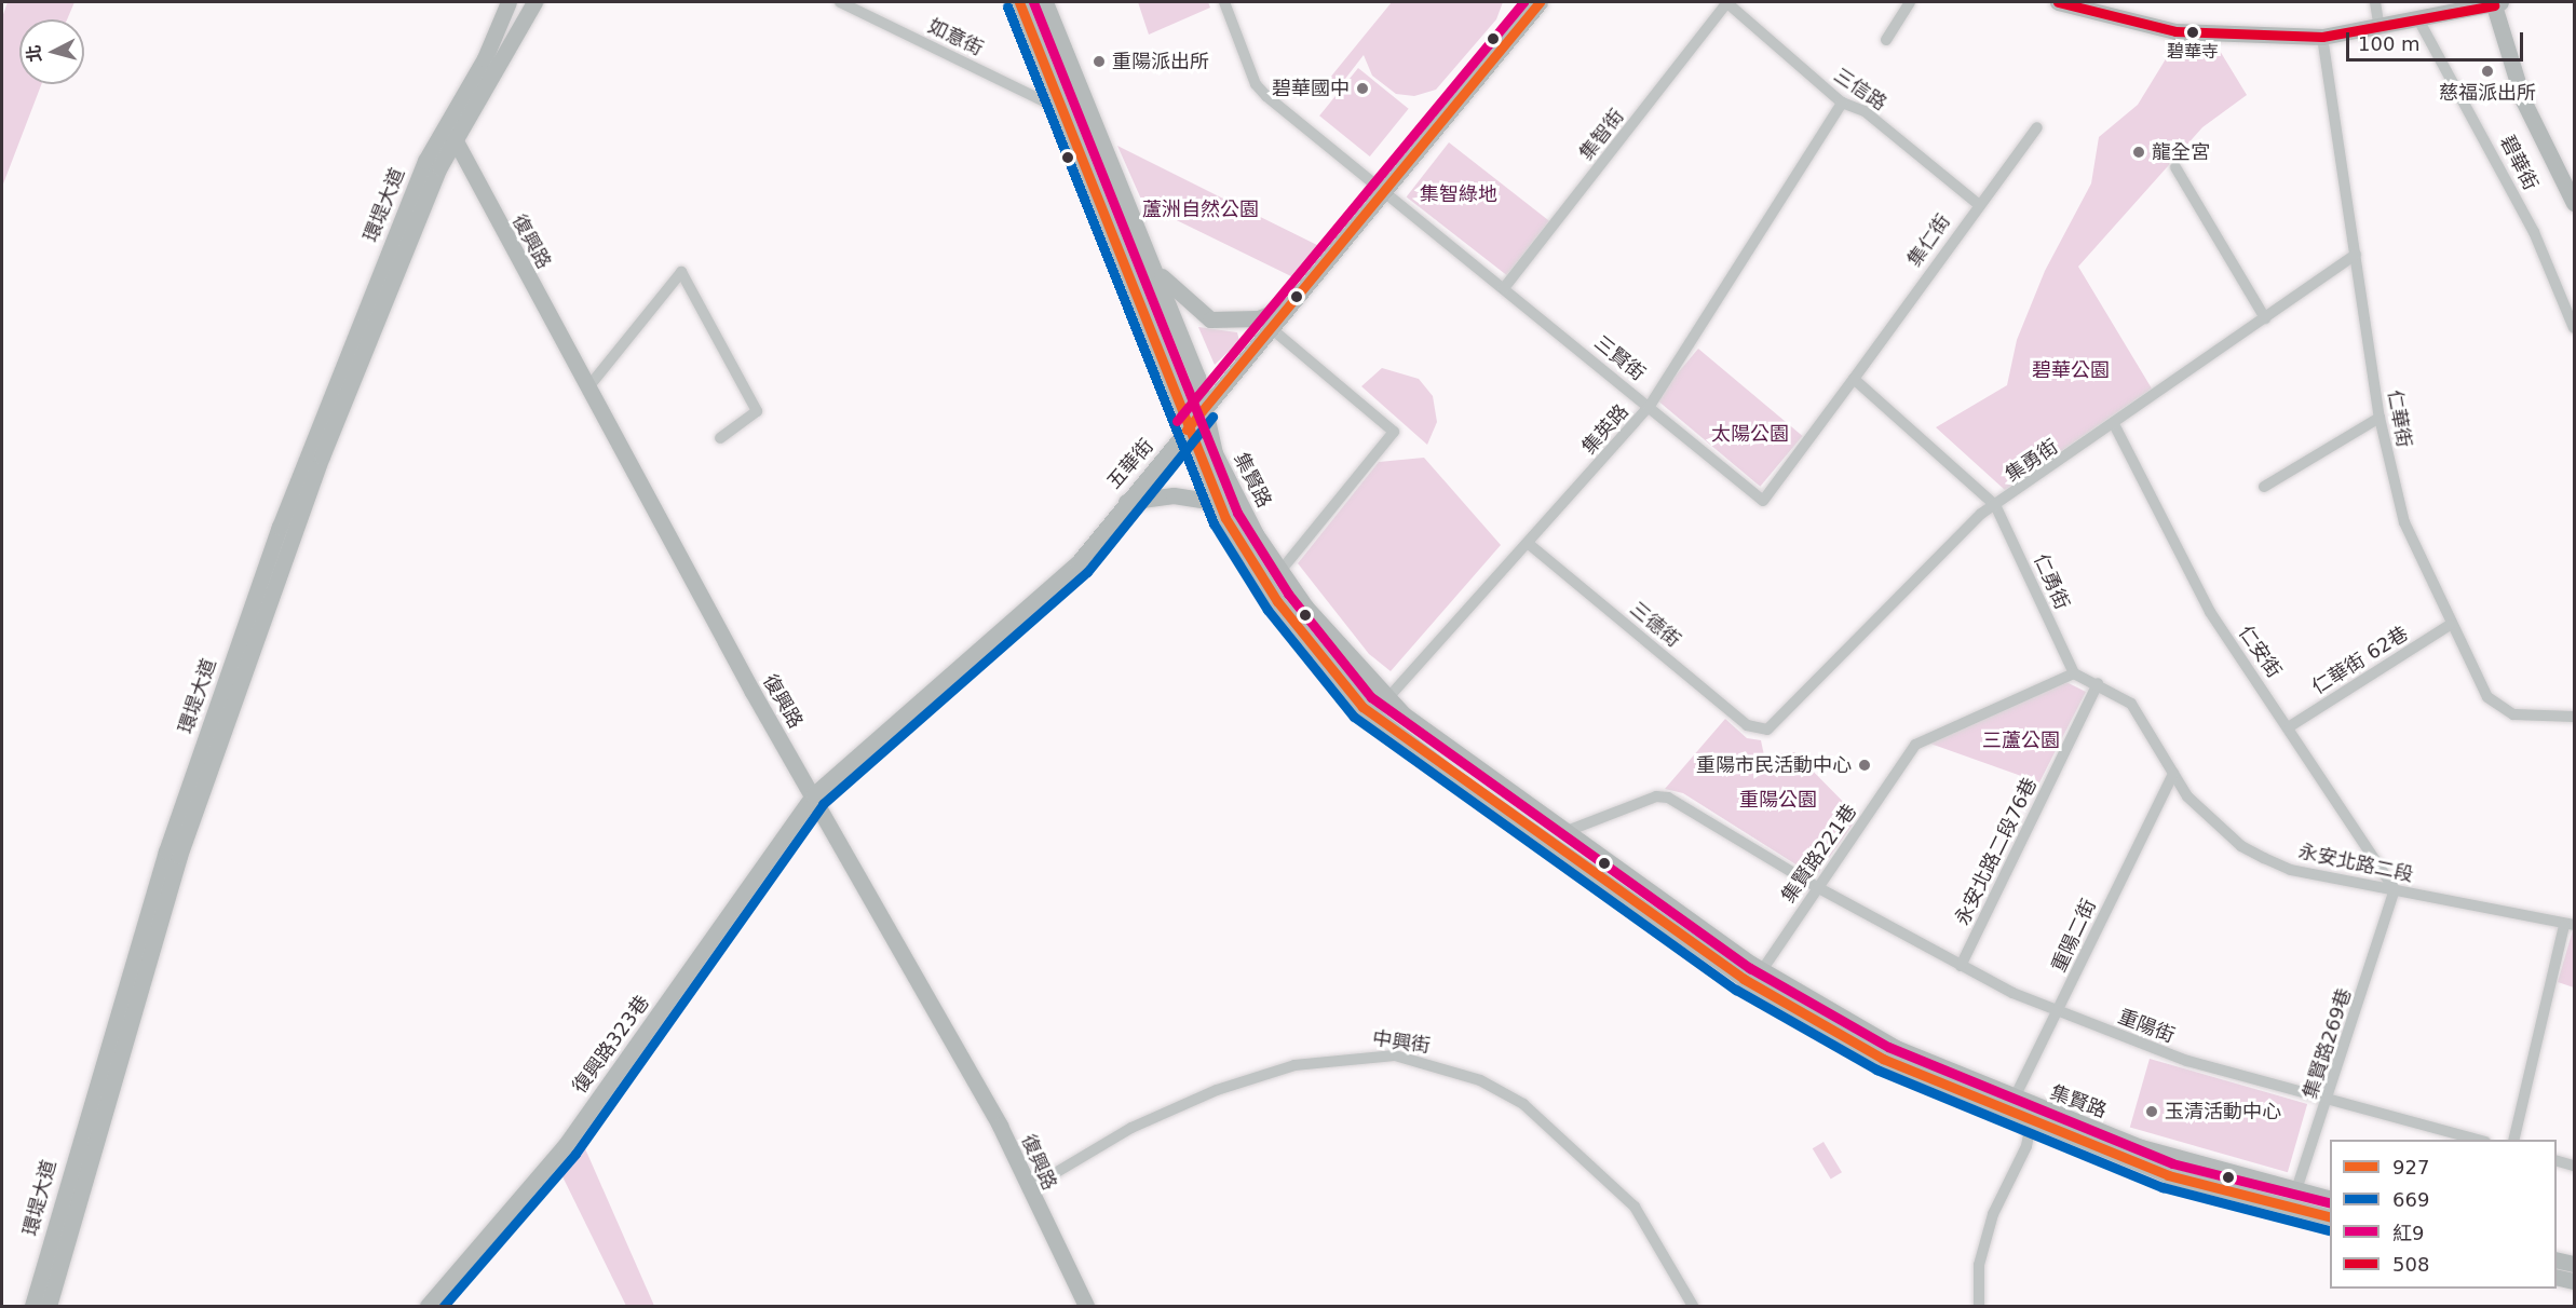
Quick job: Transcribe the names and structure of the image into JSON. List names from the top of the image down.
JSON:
{
  "streets": {
    "street": [
      "如意街",
      "三信路",
      "集智街",
      "碧華街",
      "環堤大道",
      "集仁街",
      "復興路",
      "三賢街",
      "仁華街",
      "集英路",
      "集勇街",
      "五華街",
      "集賢路",
      "仁勇街",
      "三德街",
      "仁安街",
      "仁華街 62巷",
      "永安北路二段76巷",
      "集賢路221巷",
      "永安北路二段",
      "重陽二街",
      "重陽街",
      "中興街",
      "集賢路269巷",
      "復興路323巷"
    ]
  },
  "crossings": [
    ["如意街", "集賢路"],
    ["三信路", "集智街"],
    ["三信路", "集仁街"],
    ["三信路", "集英路"],
    ["集智街", "三賢街"],
    ["環堤大道", "復興路"],
    ["集仁街", "三賢街"],
    ["復興路", "五華街"],
    ["復興路", "中興街"],
    ["復興路", "復興路323巷"],
    ["三賢街", "集英路"],
    ["三賢街", "五華街"],
    ["仁華街", "集勇街"],
    ["仁華街", "仁華街 62巷"],
    ["集英路", "集賢路"],
    ["集英路", "三德街"],
    ["集勇街", "仁勇街"],
    ["集勇街", "三德街"],
    ["集勇街", "仁安街"],
    ["五華街", "集賢路"],
    ["五華街", "復興路323巷"],
    ["集賢路", "集賢路221巷"],
    ["集賢路", "重陽二街"],
    ["集賢路", "重陽街"],
    ["集賢路", "集賢路269巷"],
    ["仁勇街", "集賢路221巷"],
    ["仁勇街", "永安北路二段"],
    ["仁安街", "仁華街 62巷"],
    ["仁安街", "永安北路二段"],
    ["仁安街", "集賢路269巷"],
    ["永安北路二段76巷", "永安北路二段"],
    ["永安北路二段76巷", "重陽街"],
    ["集賢路221巷", "永安北路二段"],
    ["集賢路221巷", "重陽街"],
    ["永安北路二段", "重陽二街"],
    ["永安北路二段", "集賢路269巷"],
    ["重陽二街", "重陽街"],
    ["重陽街", "集賢路269巷"]
  ],
  "parks": [
    "集智綠地",
    "蘆洲自然公園",
    "碧華公園",
    "太陽公園",
    "三蘆公園",
    "重陽公園"
  ],
  "places": [
    "碧華寺",
    "重陽派出所",
    "慈福派出所",
    "碧華國中",
    "龍全宮",
    "重陽市民活動中心",
    "玉清活動中心"
  ],
  "lines": [
    "transit line 927",
    "transit line 紅9",
    "transit line 508",
    "transit line 669"
  ],
  "legend": [
    "927",
    "669",
    "紅9",
    "508"
  ],
  "scale_bar": "100 m",
  "north": "left"
}
